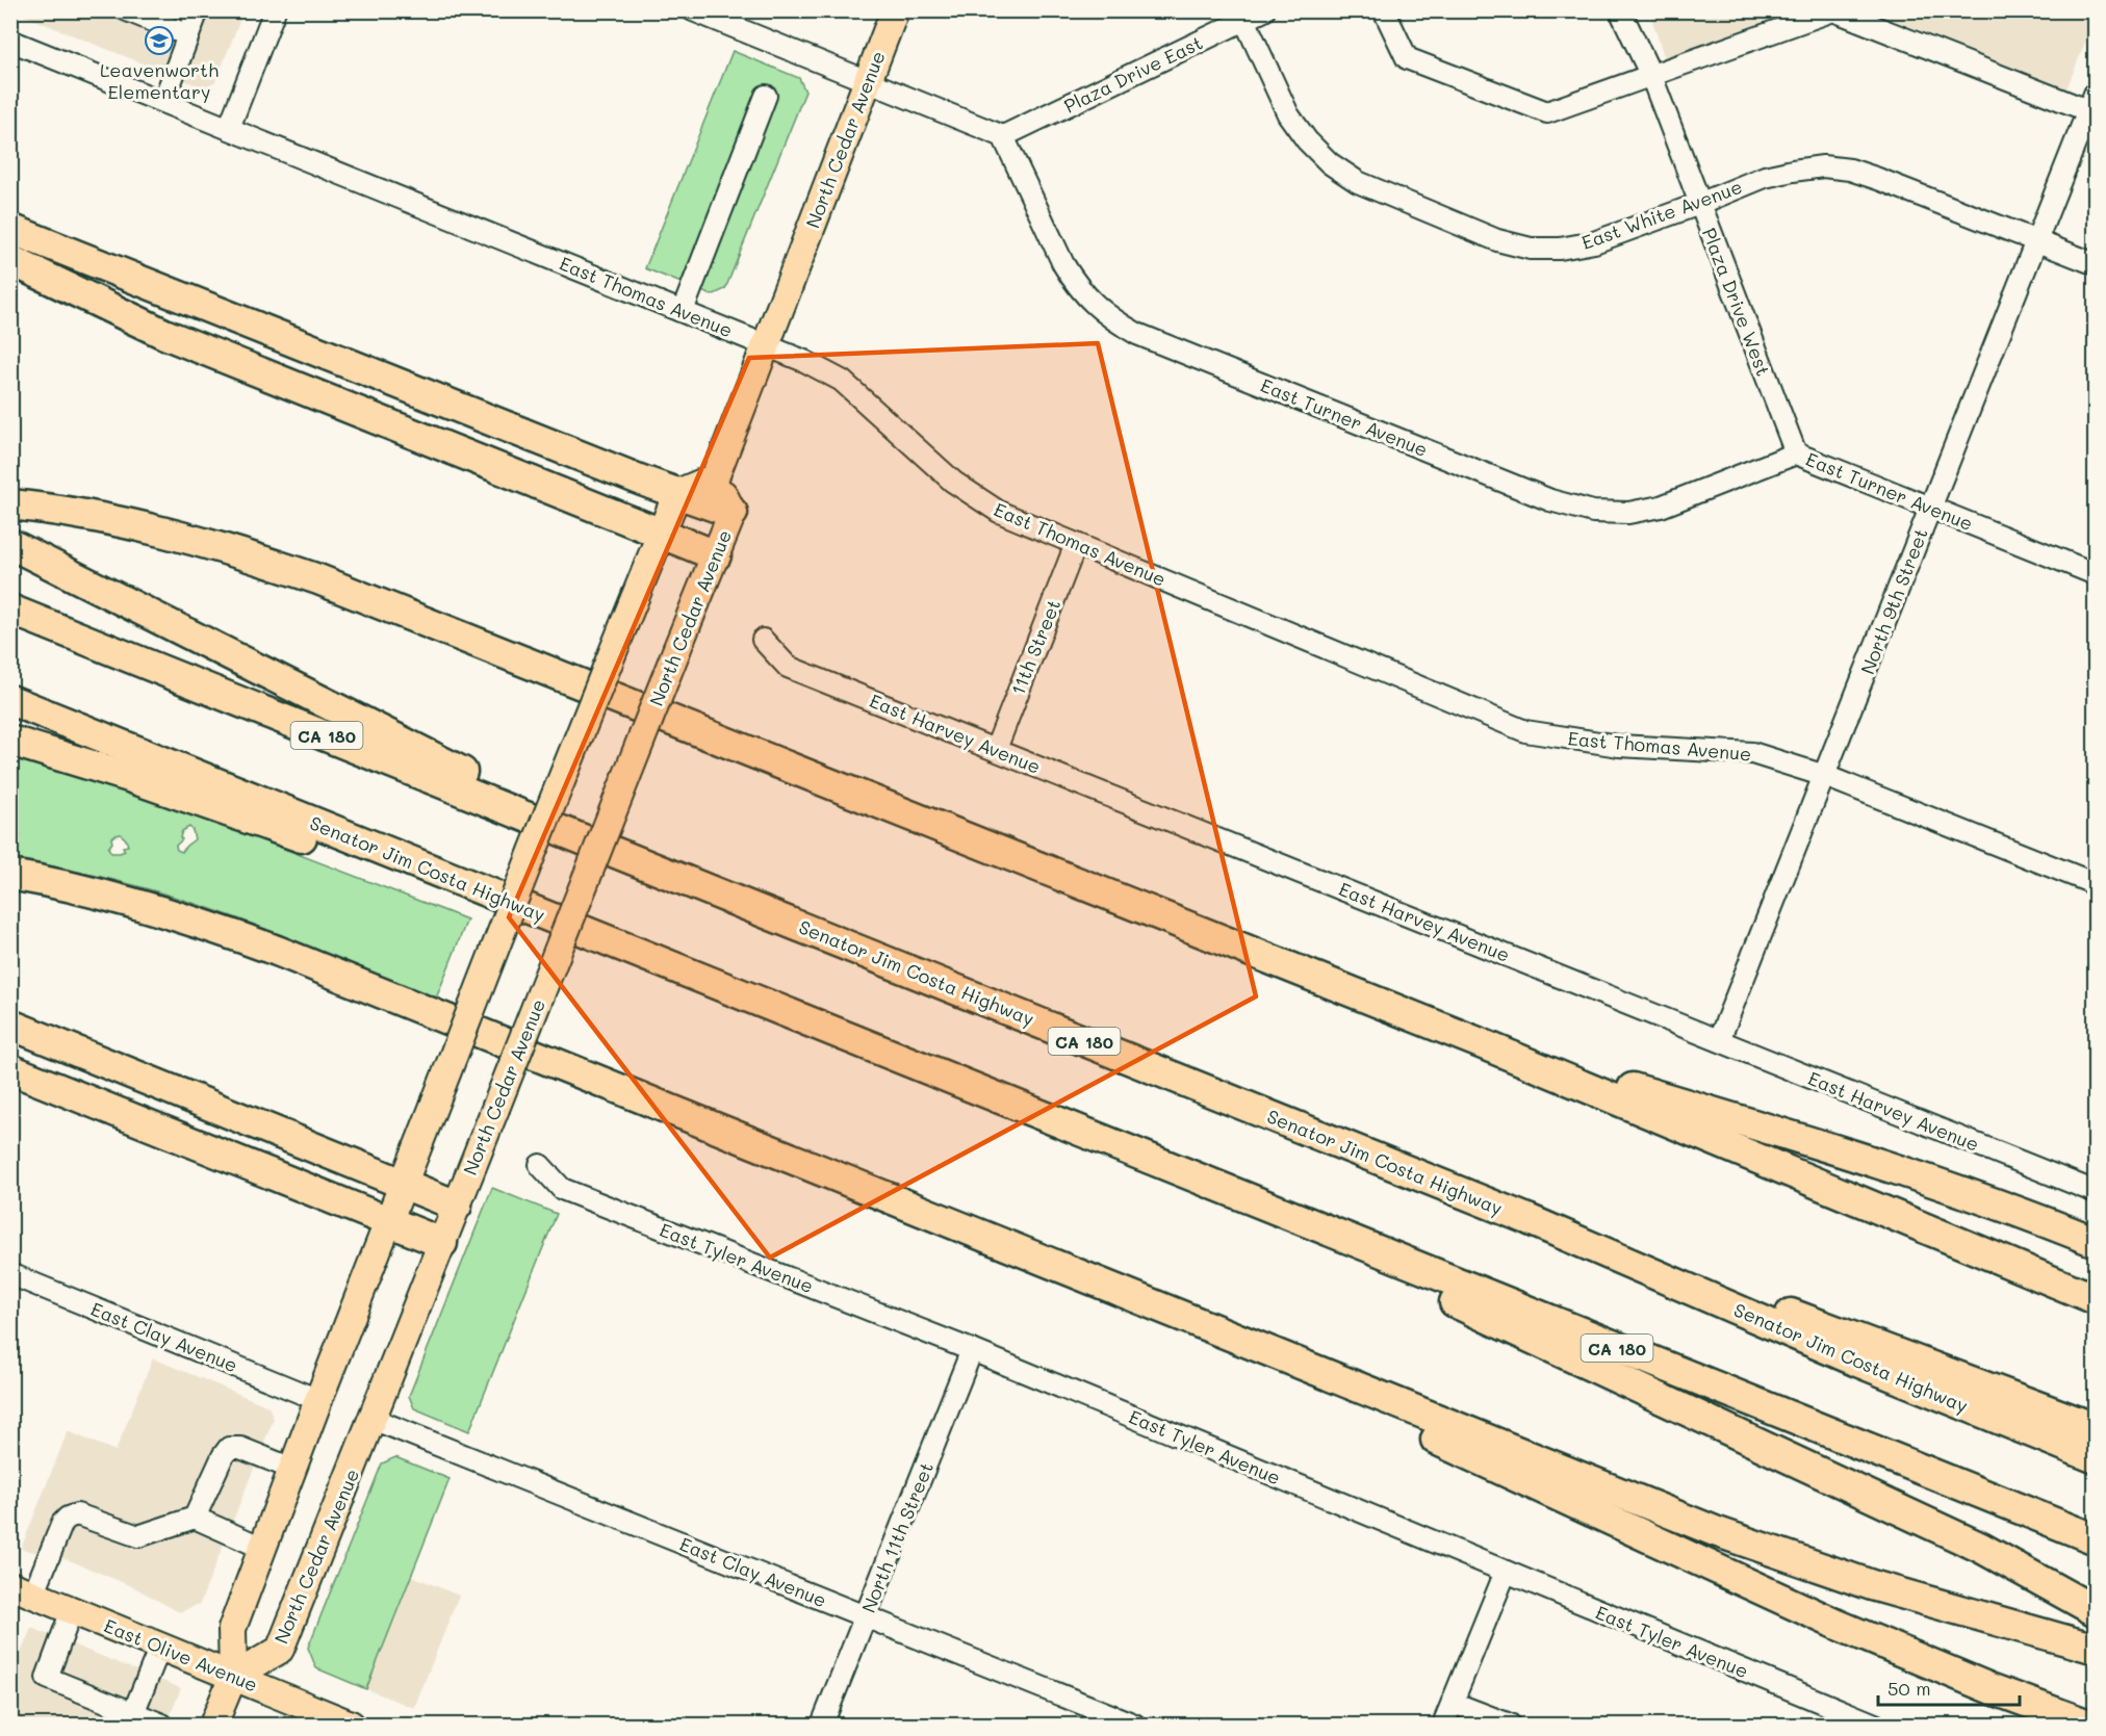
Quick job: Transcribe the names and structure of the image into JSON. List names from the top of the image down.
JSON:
{
  "streets": {
    "highway": ["CA 180", "Senator Jim Costa Highway"],
    "main road": ["North Cedar Avenue", "East Olive Avenue"],
    "street": [
      "Plaza Drive East",
      "East White Avenue",
      "East Thomas Avenue",
      "Plaza Drive West",
      "East Turner Avenue",
      "North 9th Street",
      "11th Street",
      "East Harvey Avenue",
      "East Tyler Avenue",
      "East Clay Avenue",
      "North 11th Street"
    ]
  },
  "crossings": [
    ["Plaza Drive East", "East White Avenue"],
    ["Plaza Drive East", "East Turner Avenue"],
    ["North Cedar Avenue", "East Thomas Avenue"],
    ["North Cedar Avenue", "East Clay Avenue"],
    ["North Cedar Avenue", "East Olive Avenue"],
    ["East White Avenue", "Plaza Drive West"],
    ["East White Avenue", "North 9th Street"],
    ["East Thomas Avenue", "North 9th Street"],
    ["East Thomas Avenue", "11th Street"],
    ["Plaza Drive West", "East Turner Avenue"],
    ["East Turner Avenue", "North 9th Street"],
    ["North 9th Street", "East Harvey Avenue"],
    ["11th Street", "East Harvey Avenue"],
    ["East Tyler Avenue", "North 11th Street"],
    ["East Clay Avenue", "North 11th Street"]
  ],
  "places": {
    "school or university": ["Leavenworth Elementary"]
  },
  "scale_bar": "50 m"
}
